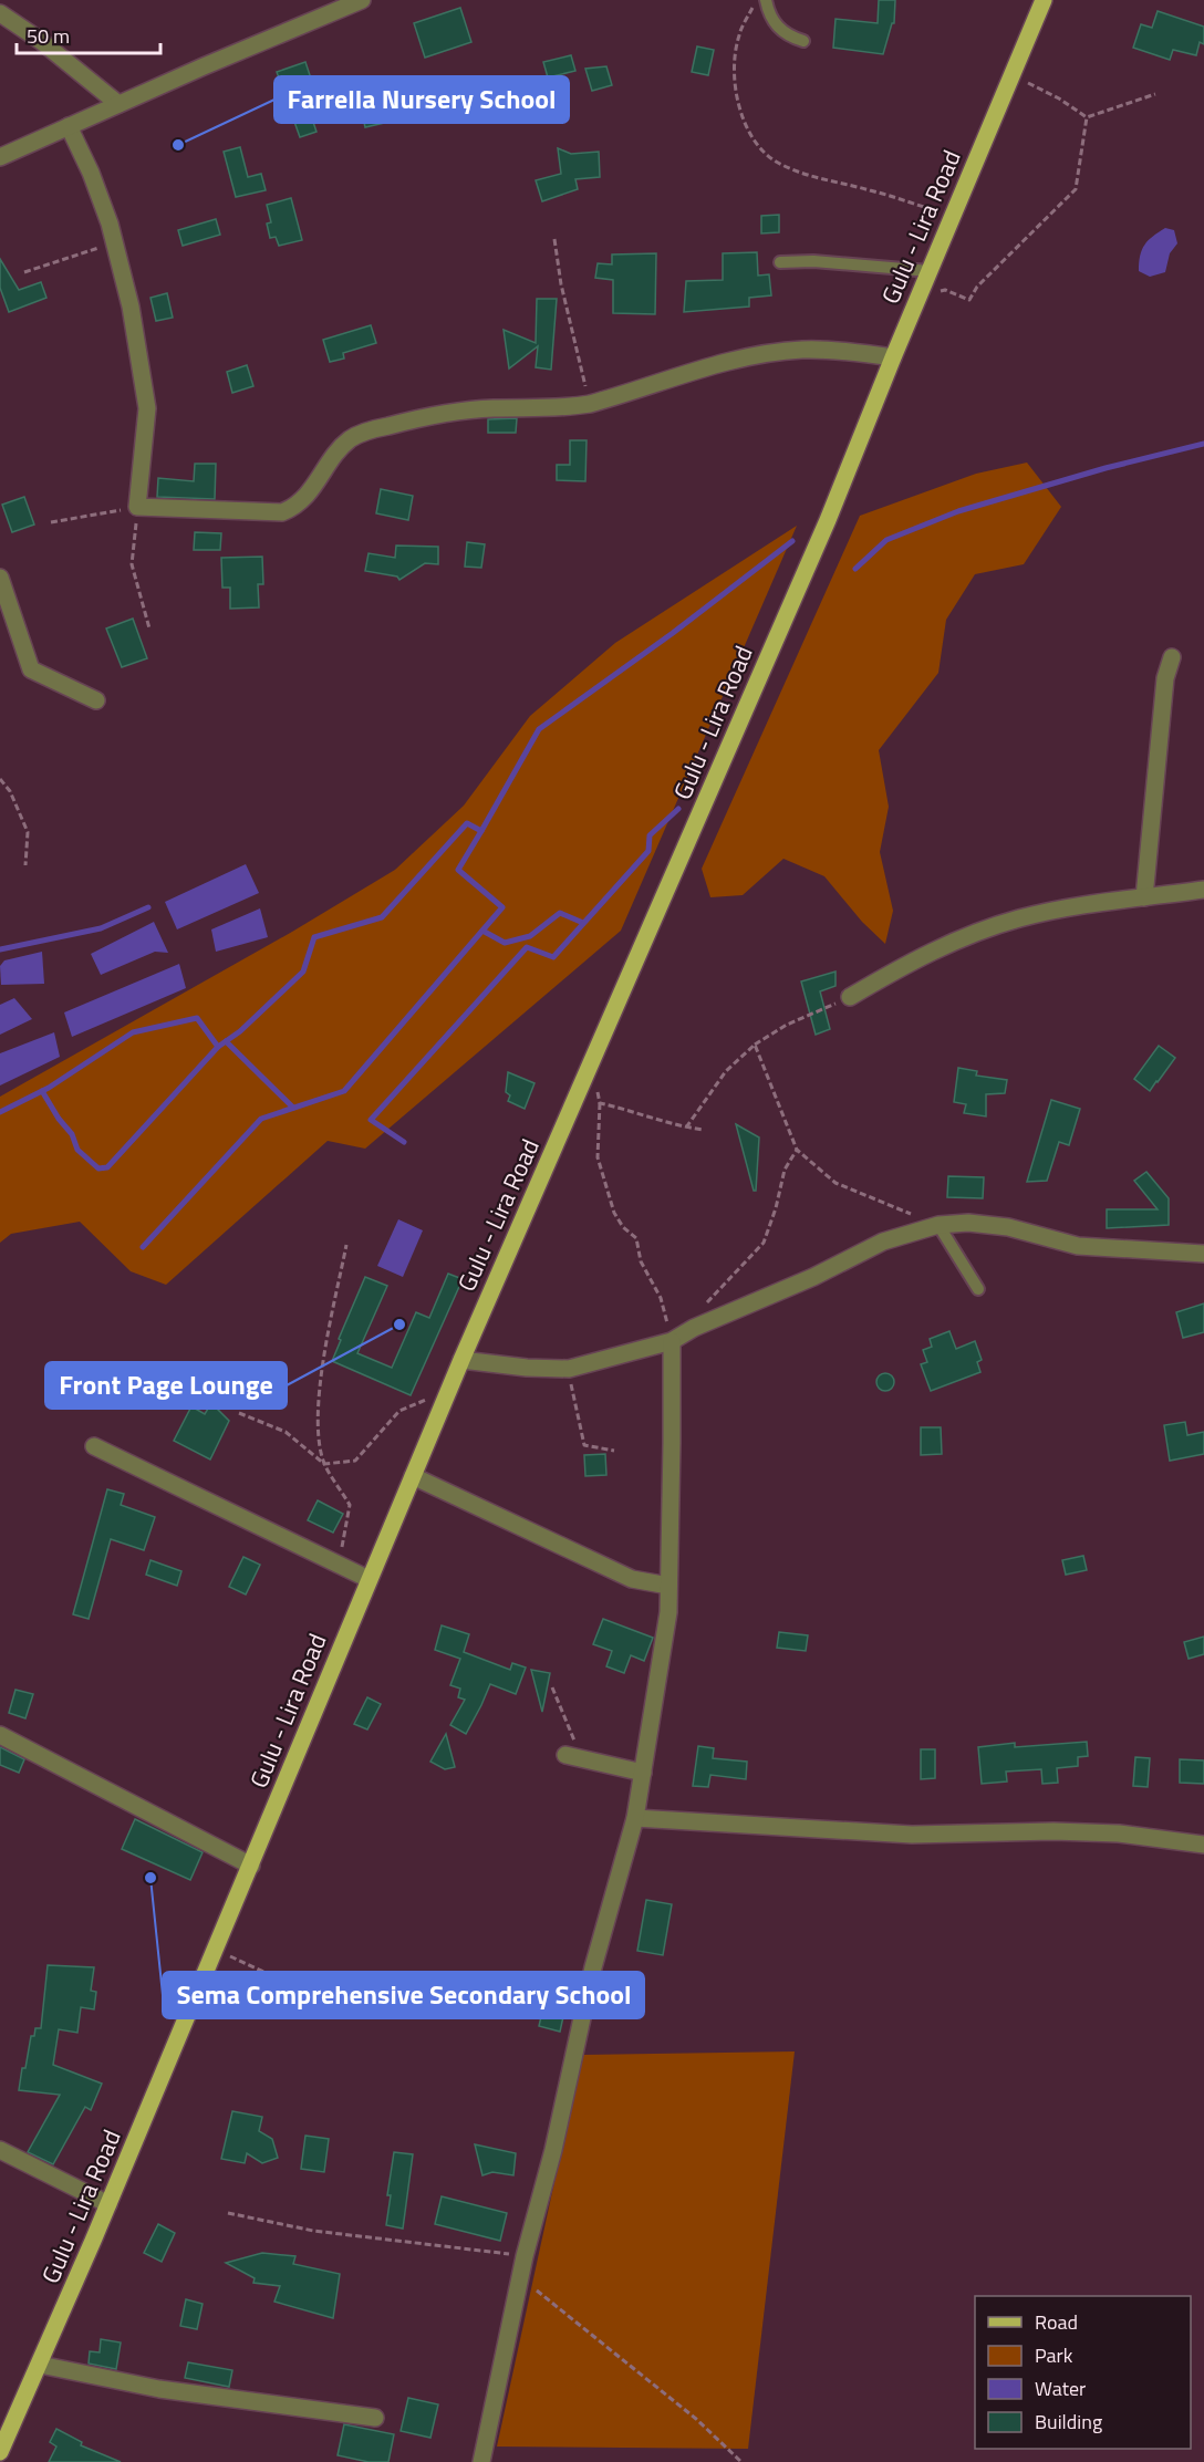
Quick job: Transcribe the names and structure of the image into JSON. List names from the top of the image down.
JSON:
{
  "streets": {
    "main road": ["Gulu - Lira Road"]
  },
  "places": ["Farrella Nursery School", "Front Page Lounge", "Sema Comprehensive Secondary School"],
  "legend": [
    "Road",
    "Park",
    "Water",
    "Building"
  ],
  "scale_bar": "50 m"
}
